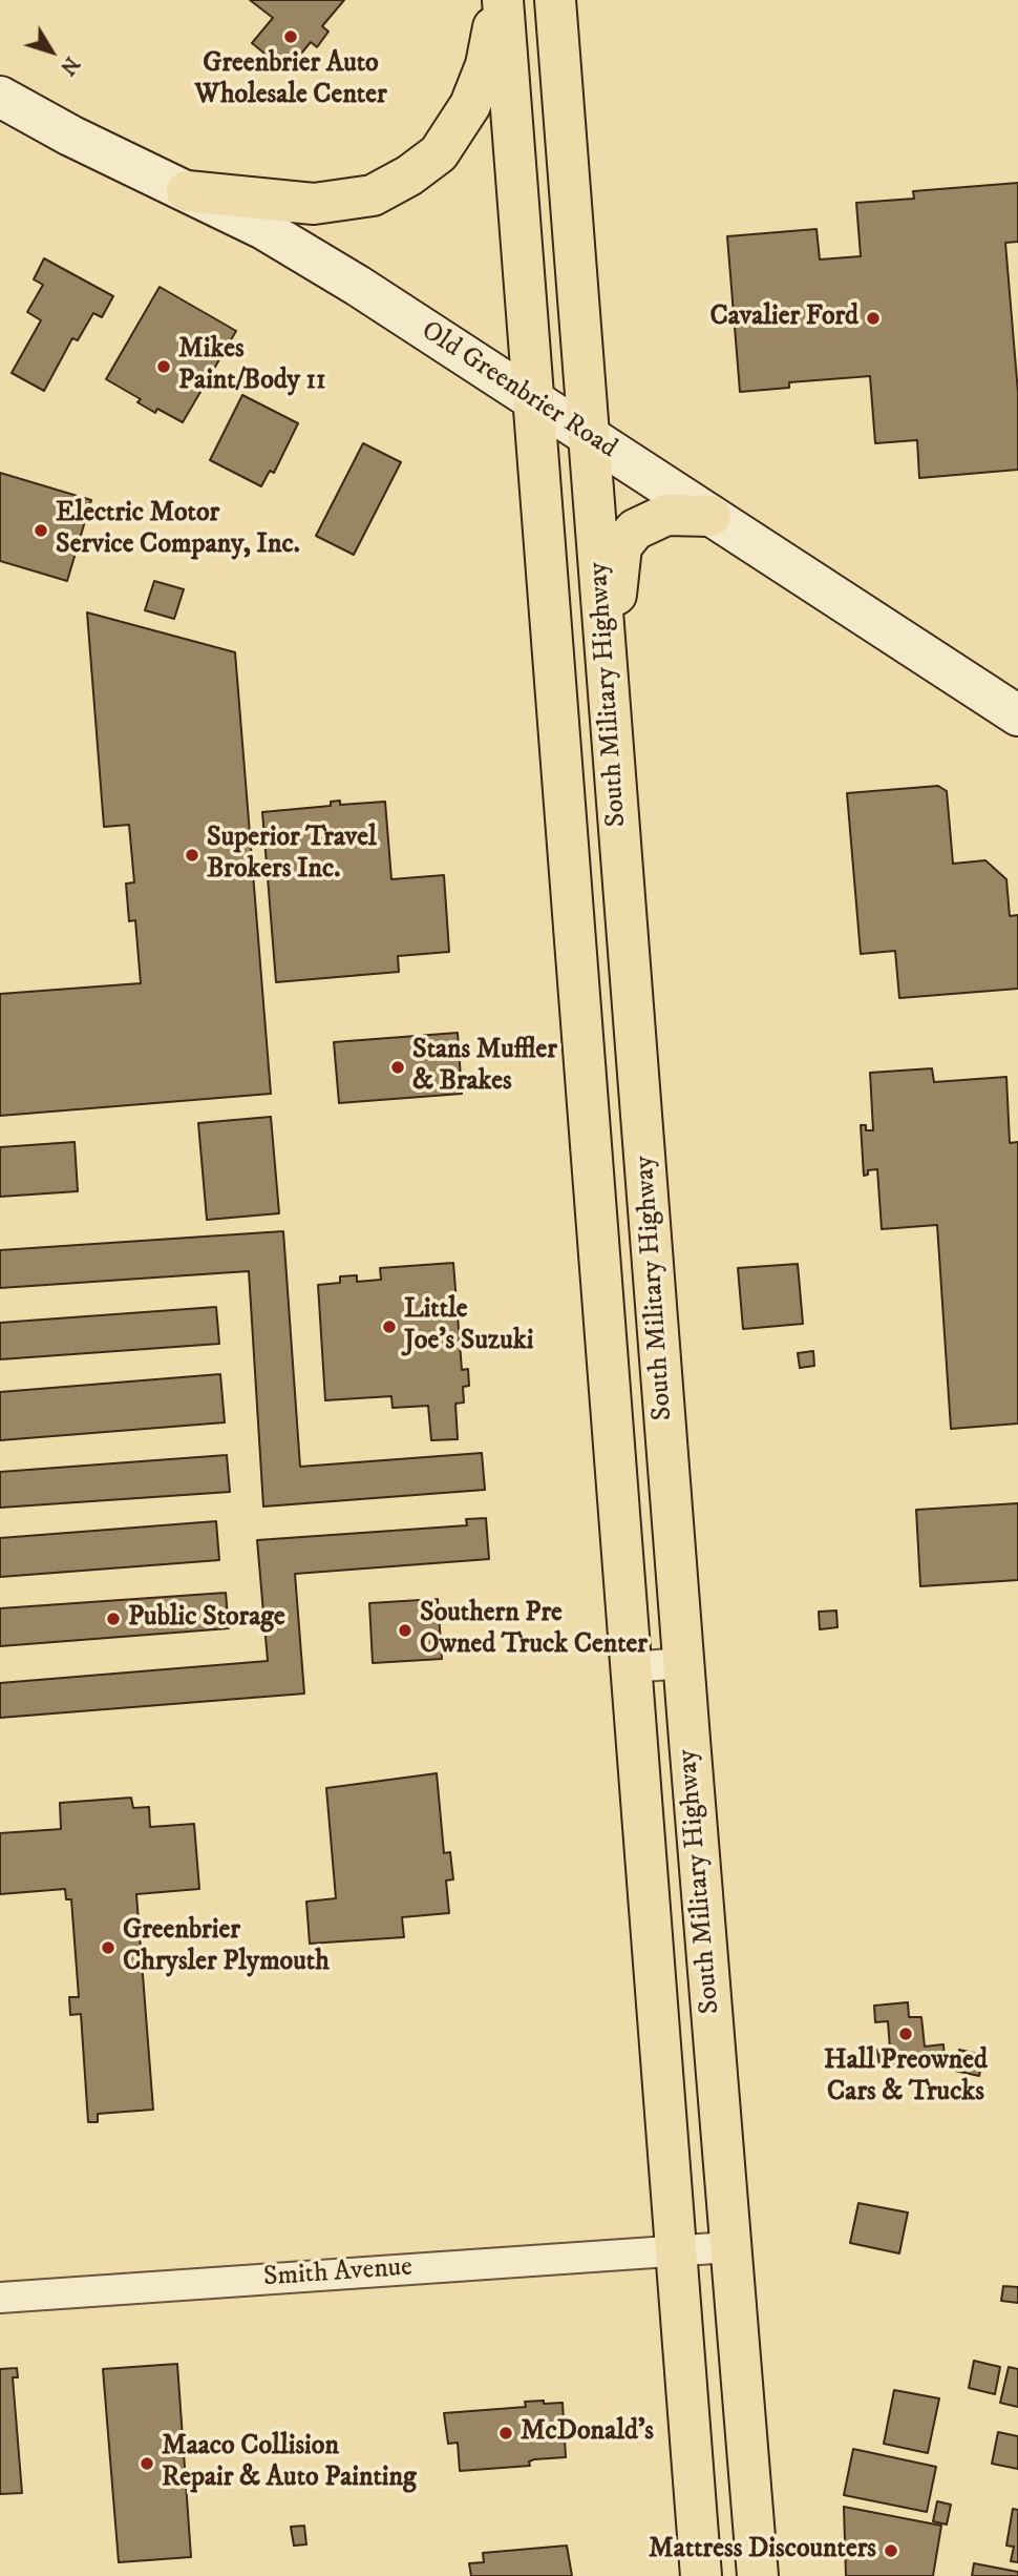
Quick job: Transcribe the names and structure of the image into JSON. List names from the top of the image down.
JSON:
{
  "streets": {
    "main road": ["South Military Highway"],
    "street": ["Old Greenbrier Road", "Smith Avenue"]
  },
  "crossings": [
    ["Old Greenbrier Road", "South Military Highway"],
    ["South Military Highway", "Smith Avenue"]
  ],
  "places": [
    "Greenbrier Auto Wholesale Center",
    "Cavalier Ford",
    "Mikes Paint/Body 11",
    "Electric Motor Service Company, Inc.",
    "Superior Travel Brokers Inc.",
    "Stans Muffler & Brakes",
    "Little Joe's Suzuki",
    "Public Storage",
    "Southern Pre Owned Truck Center",
    "Greenbrier Chrysler Plymouth",
    "Hall Preowned Cars & Trucks",
    "McDonald's",
    "Maaco Collision Repair & Auto Painting",
    "Mattress Discounters"
  ],
  "north": "bottom right"
}
